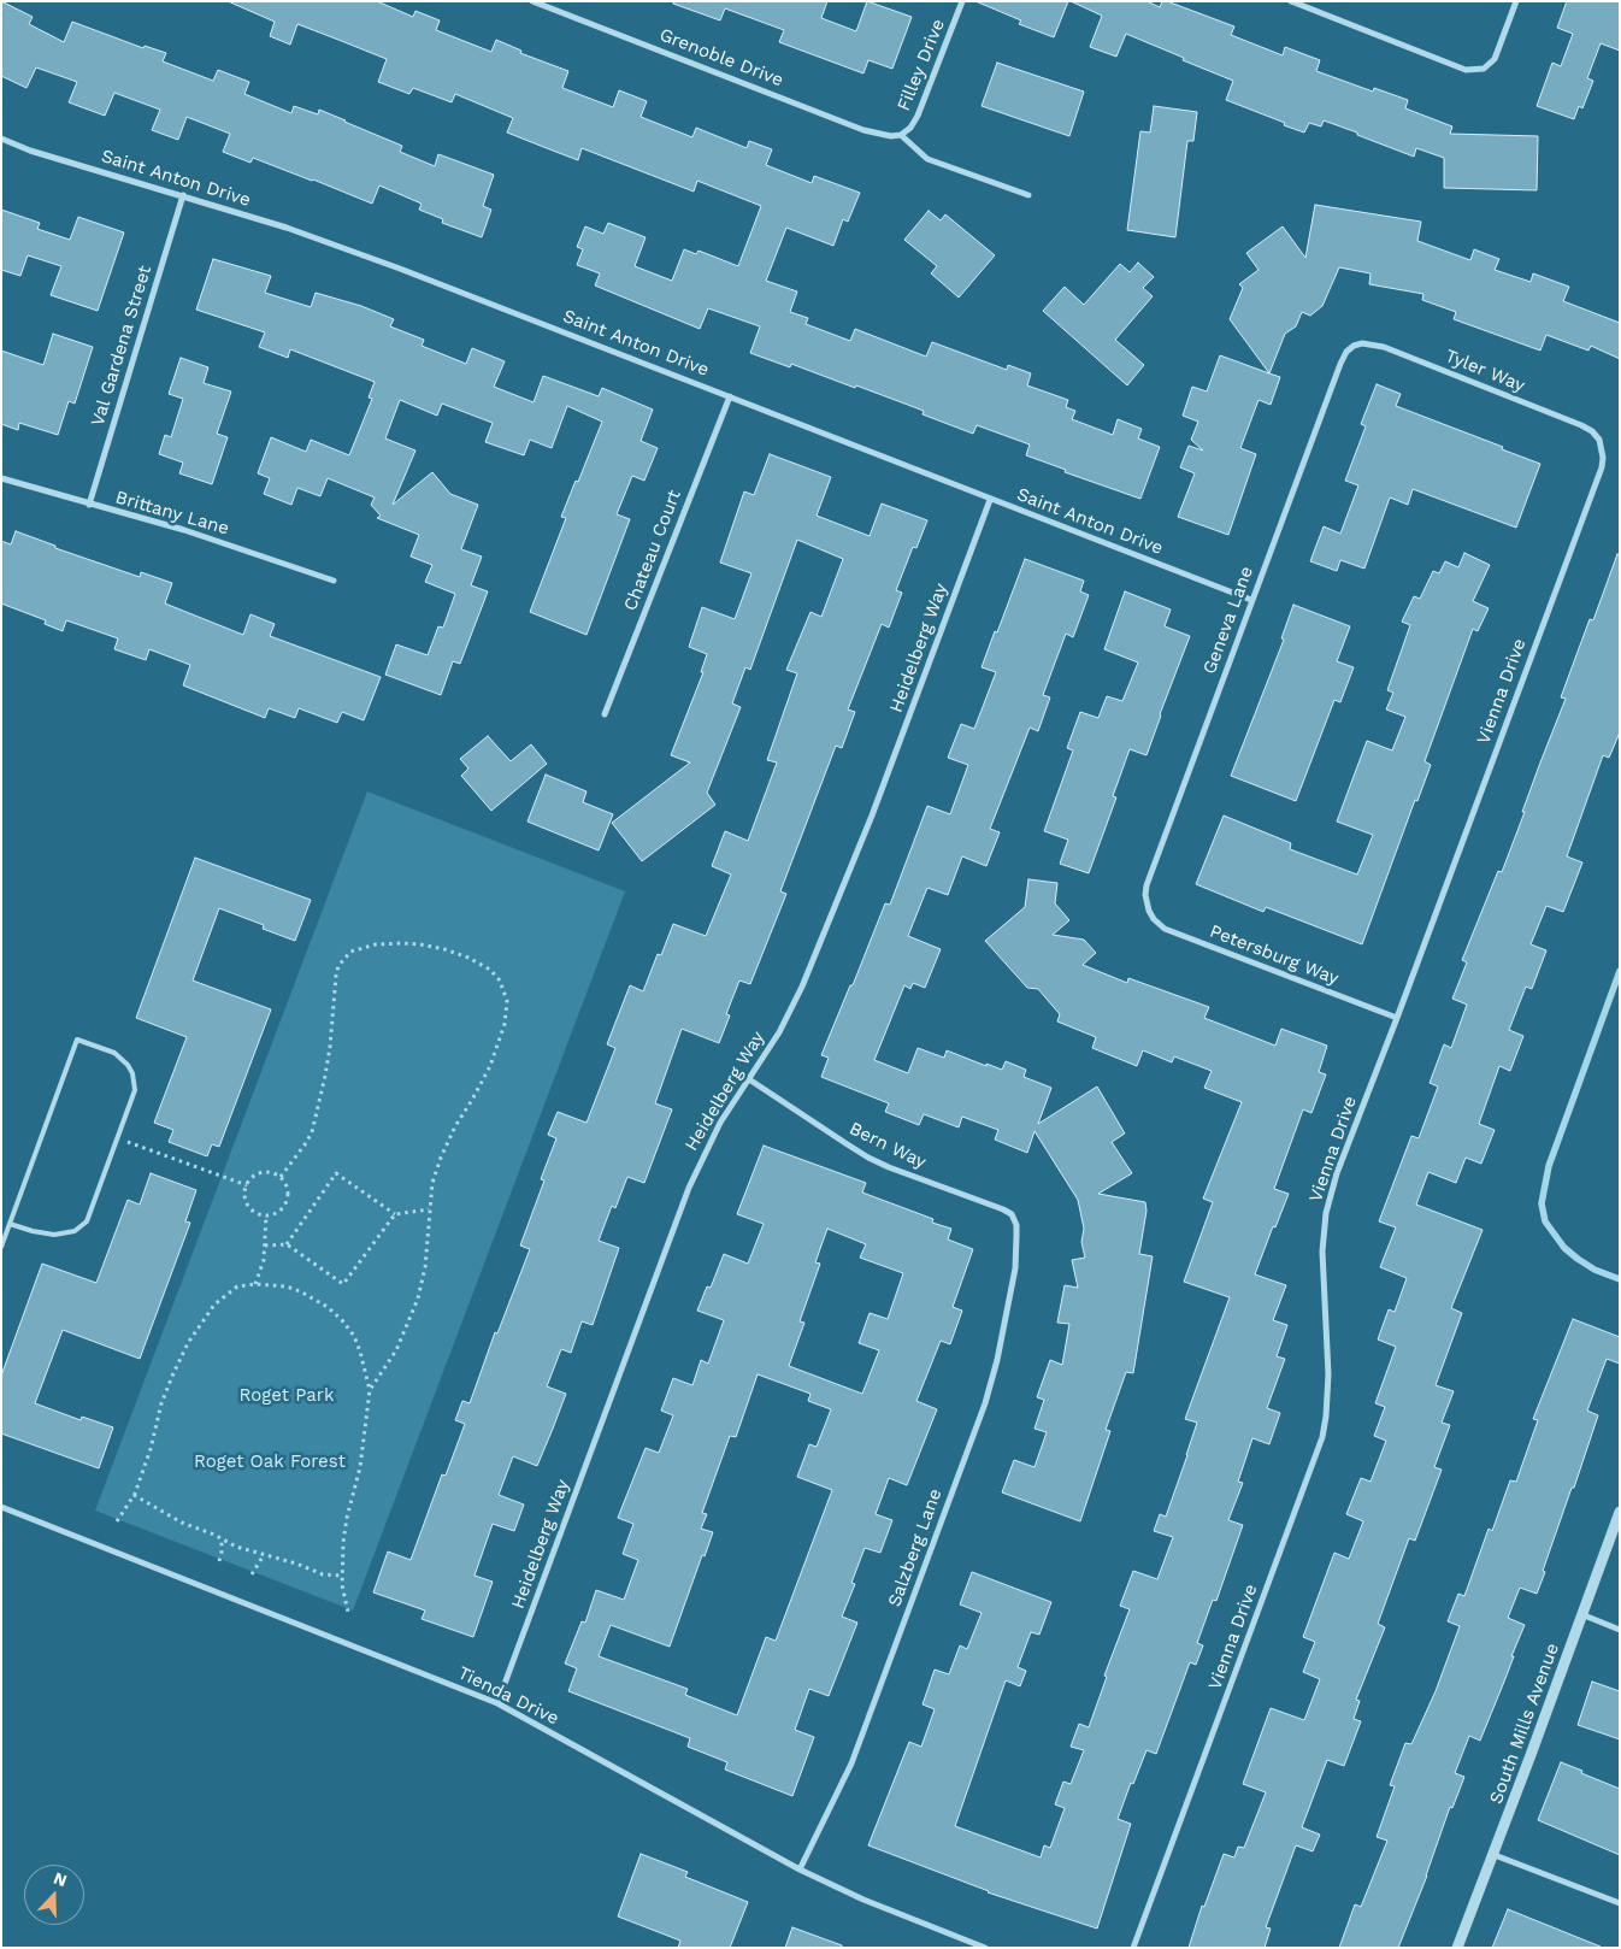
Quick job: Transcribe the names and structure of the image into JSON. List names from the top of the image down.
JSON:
{
  "streets": {
    "street": [
      "Grenoble Drive",
      "Filley Drive",
      "Saint Anton Drive",
      "Val Gardena Street",
      "Tyler Way",
      "Brittany Lane",
      "Chateau Court",
      "Geneva Lane",
      "Heidelberg Way",
      "Vienna Drive",
      "Petersburg Way",
      "Bern Way",
      "Salzberg Lane",
      "Tienda Drive",
      "South Mills Avenue"
    ]
  },
  "crossings": [
    ["Grenoble Drive", "Filley Drive"],
    ["Saint Anton Drive", "Val Gardena Street"],
    ["Saint Anton Drive", "Chateau Court"],
    ["Saint Anton Drive", "Geneva Lane"],
    ["Saint Anton Drive", "Heidelberg Way"],
    ["Val Gardena Street", "Brittany Lane"],
    ["Tyler Way", "Geneva Lane"],
    ["Tyler Way", "Vienna Drive"],
    ["Geneva Lane", "Petersburg Way"],
    ["Heidelberg Way", "Bern Way"],
    ["Heidelberg Way", "Tienda Drive"],
    ["Vienna Drive", "Petersburg Way"],
    ["Bern Way", "Salzberg Lane"],
    ["Salzberg Lane", "Tienda Drive"]
  ],
  "parks": ["Roget Park", "Roget Oak Forest"],
  "north": "top"
}
